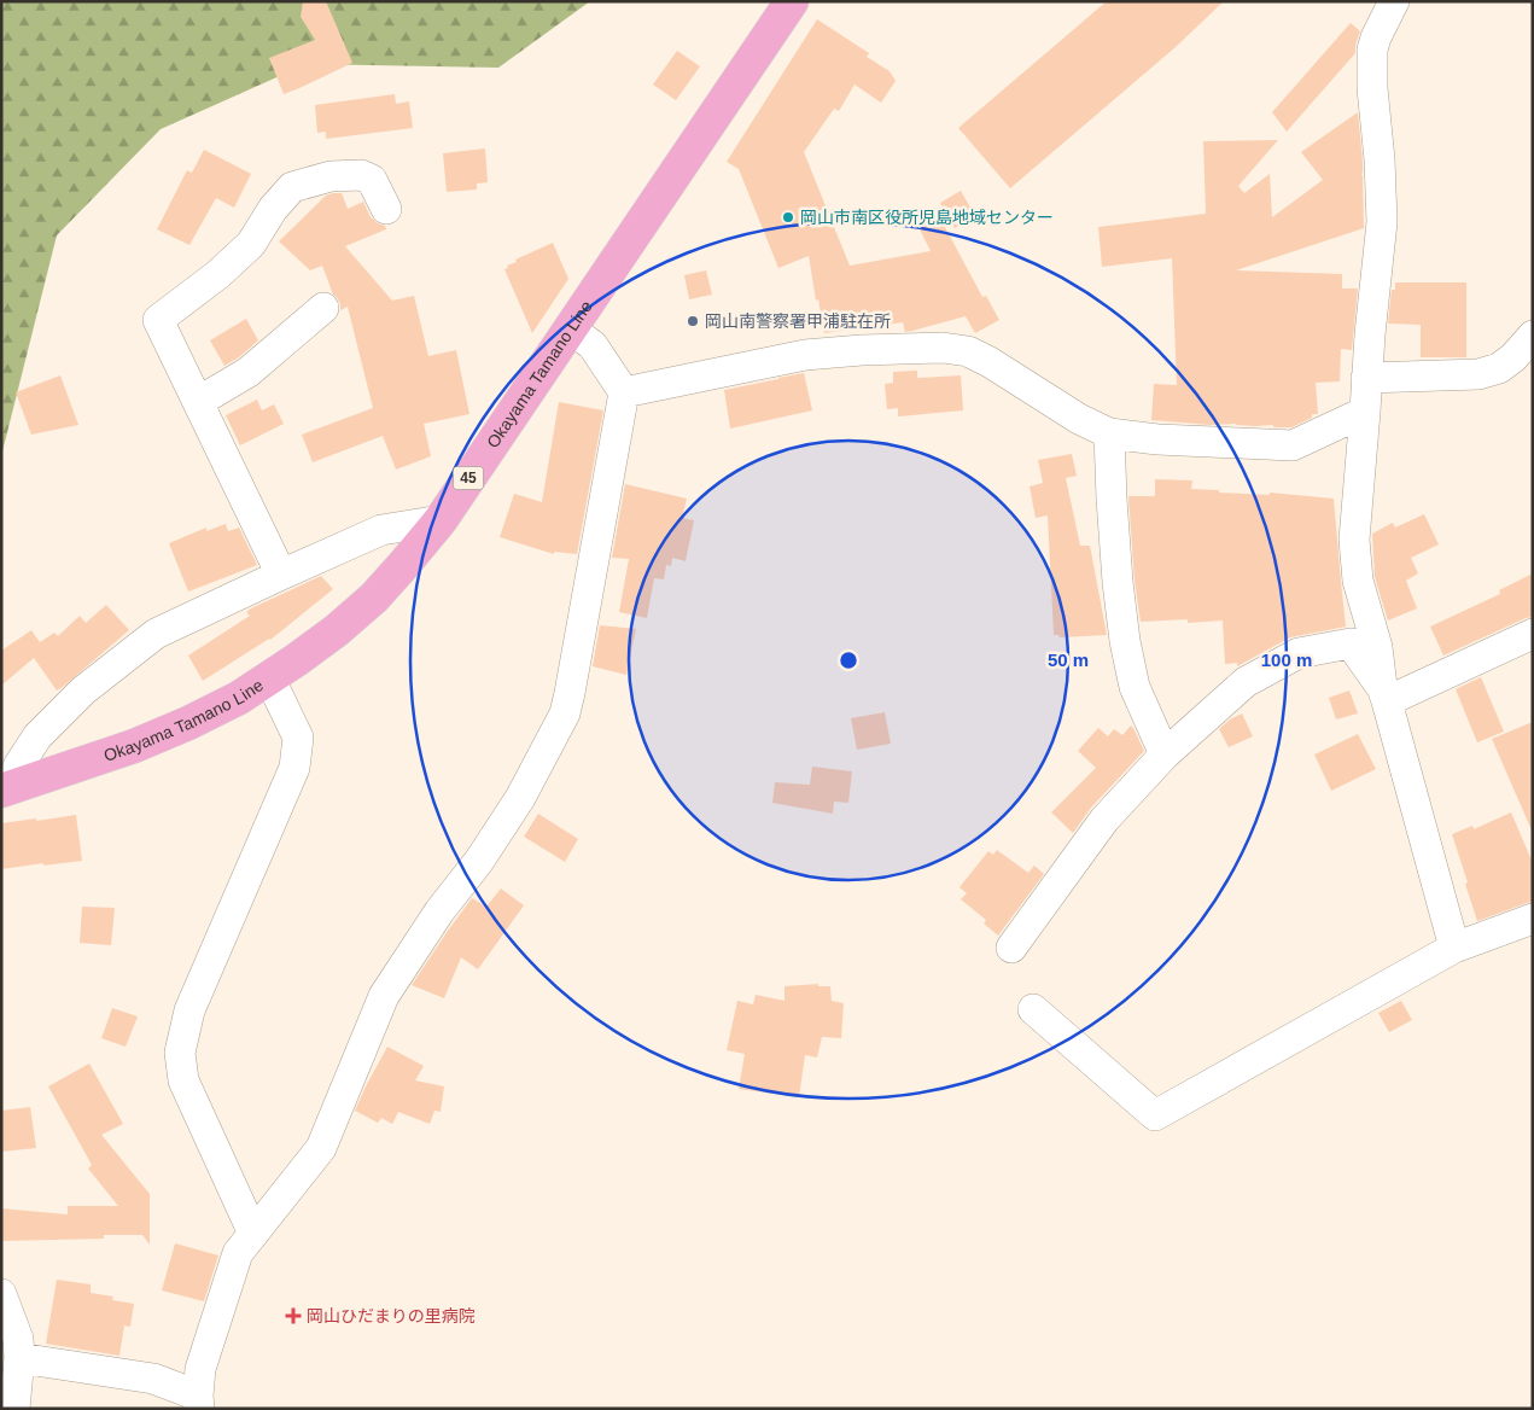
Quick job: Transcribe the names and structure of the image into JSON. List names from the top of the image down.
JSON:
{
  "streets": {
    "main road": ["Okayama Tamano Line", "45"]
  },
  "places": {
    "other": ["岡山市南区役所児島地域センター", "岡山南警察署甲浦駐在所"],
    "health": ["岡山ひだまりの里病院"]
  },
  "rings": ["50 m", "100 m"]
}
